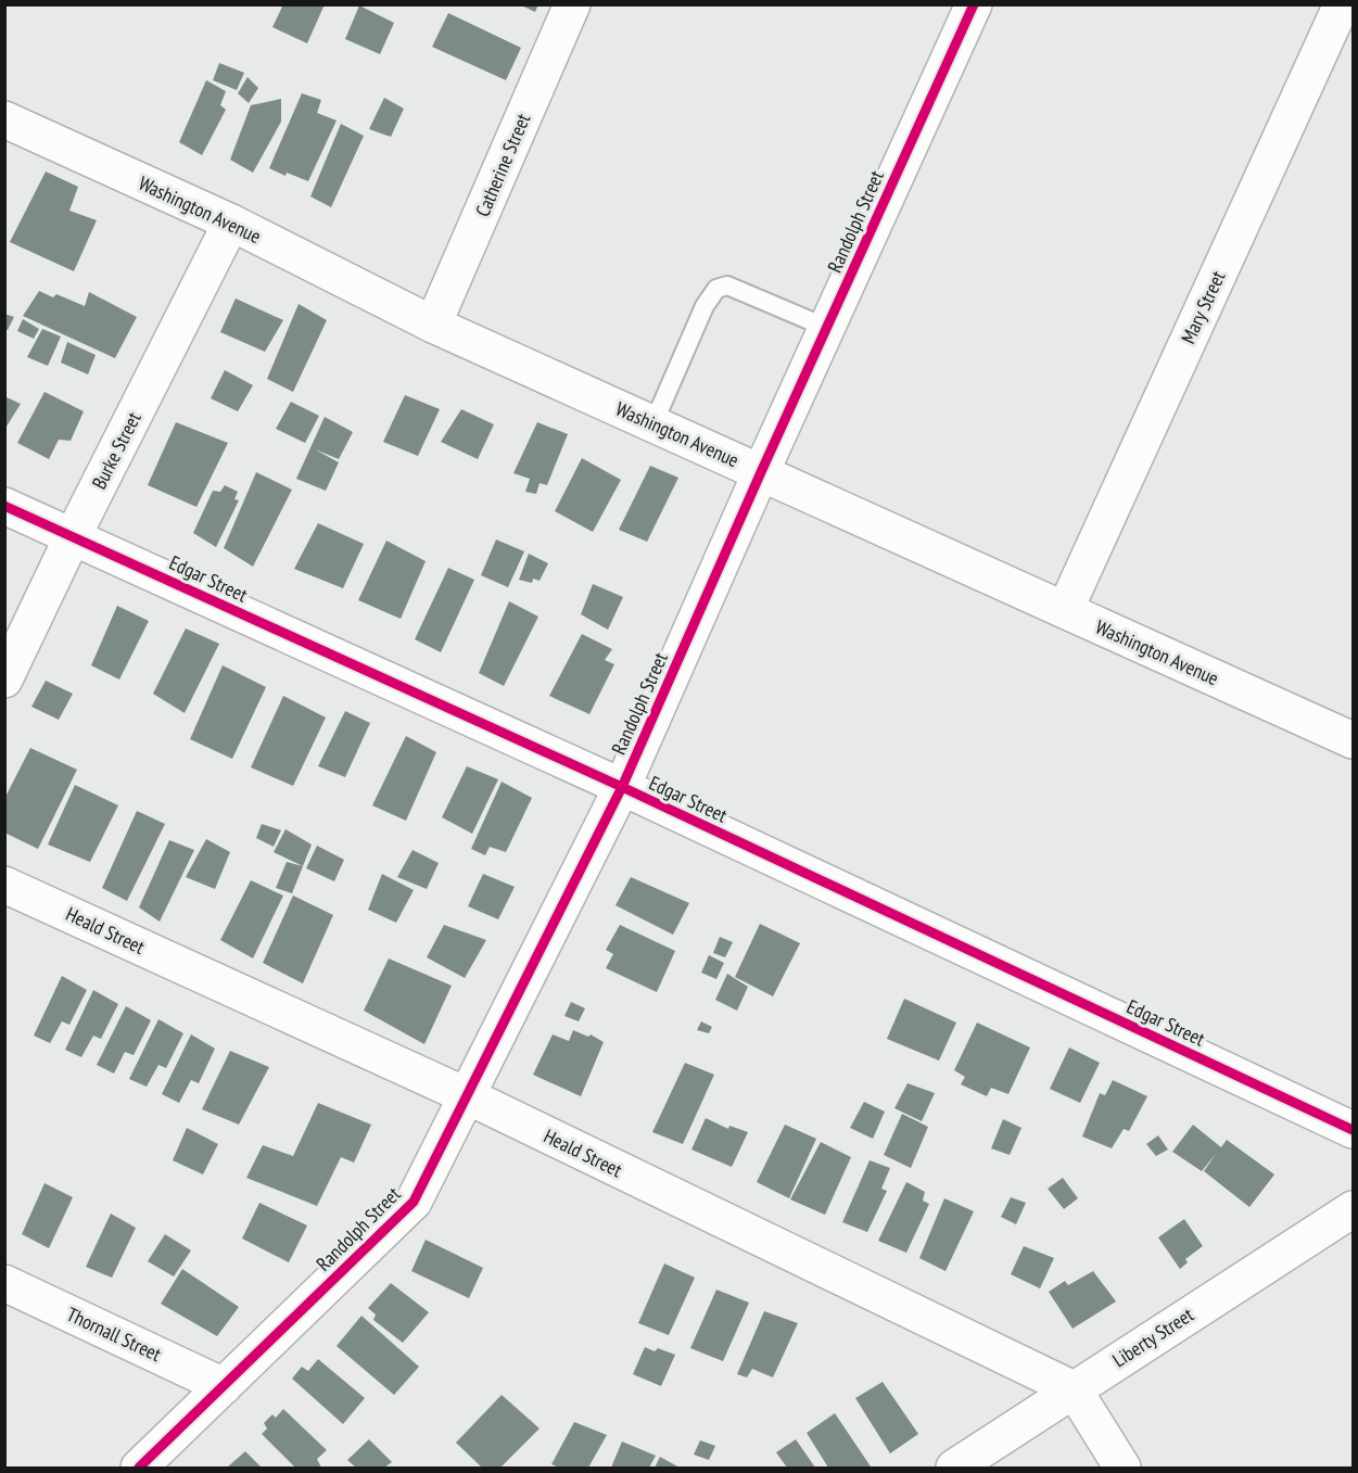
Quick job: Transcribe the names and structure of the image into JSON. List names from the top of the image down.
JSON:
{
  "streets": {
    "street": [
      "Catherine Street",
      "Washington Avenue",
      "Randolph Street",
      "Mary Street",
      "Burke Street",
      "Edgar Street",
      "Heald Street",
      "Thornall Street",
      "Liberty Street"
    ]
  },
  "crossings": [
    ["Catherine Street", "Washington Avenue"],
    ["Washington Avenue", "Randolph Street"],
    ["Washington Avenue", "Mary Street"],
    ["Washington Avenue", "Burke Street"],
    ["Randolph Street", "Edgar Street"],
    ["Randolph Street", "Heald Street"],
    ["Randolph Street", "Thornall Street"],
    ["Burke Street", "Edgar Street"],
    ["Heald Street", "Liberty Street"]
  ]
}
